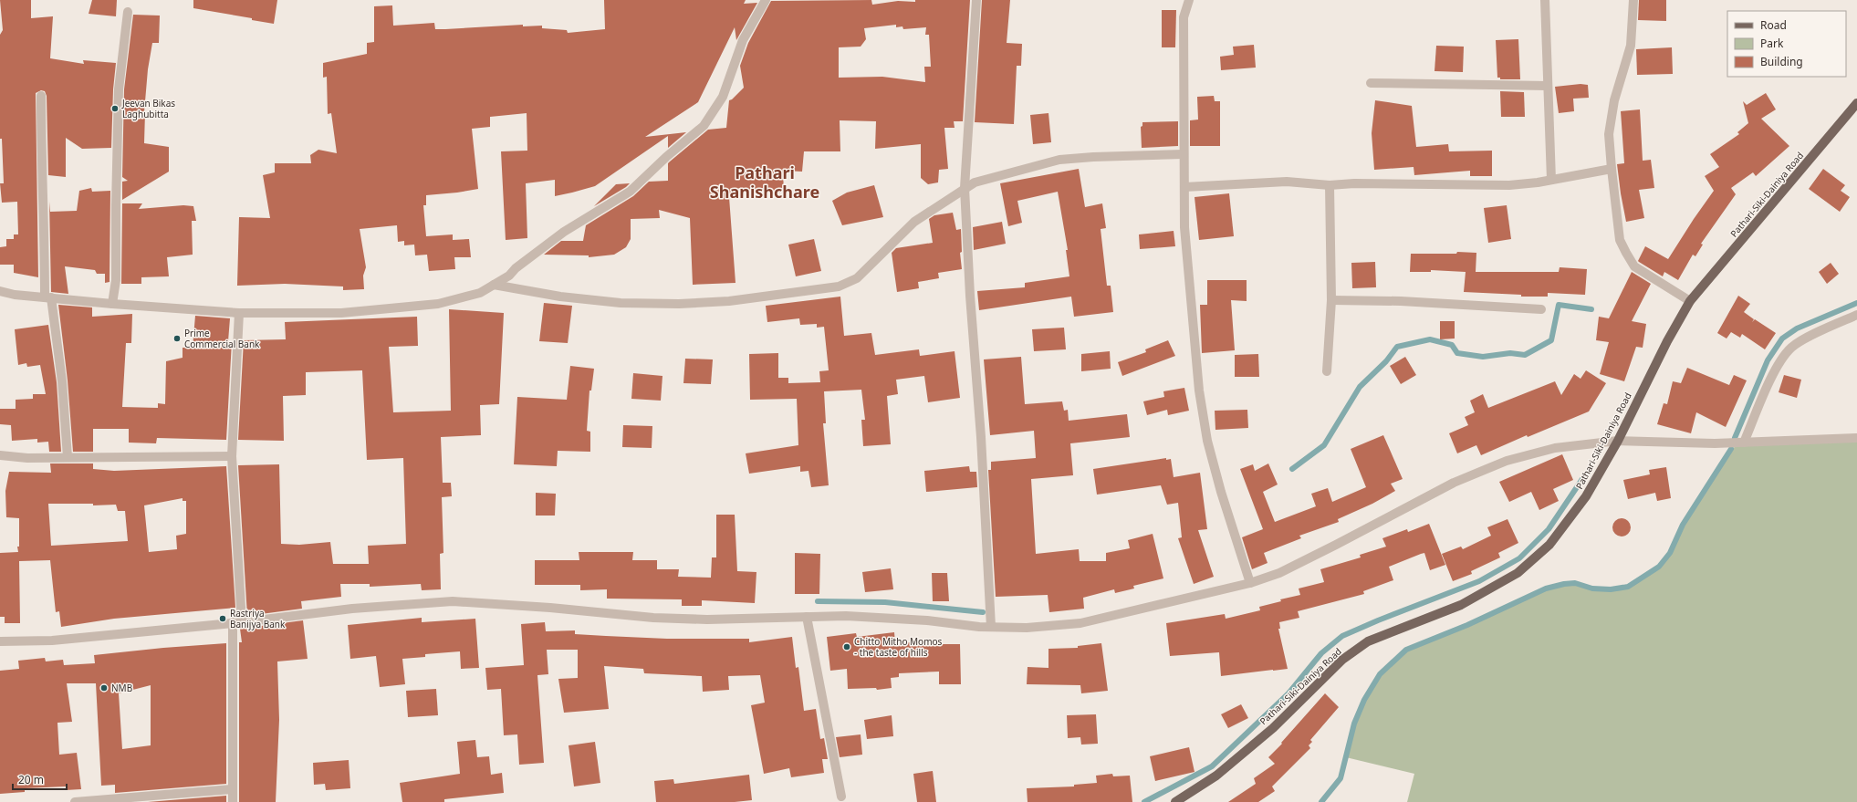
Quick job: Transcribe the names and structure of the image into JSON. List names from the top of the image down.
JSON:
{
  "streets": {
    "main road": ["Pathari-Siki-Dainiya Road"]
  },
  "districts": ["Pathari Shanishchare"],
  "places": [
    "Jeevan Bikas Laghubitta",
    "Prime Commercial Bank",
    "Rastriya Banijya Bank",
    "Chitto Mitho Momos - the taste of hills",
    "NMB"
  ],
  "legend": ["Road", "Park", "Building"],
  "scale_bar": "20 m"
}
